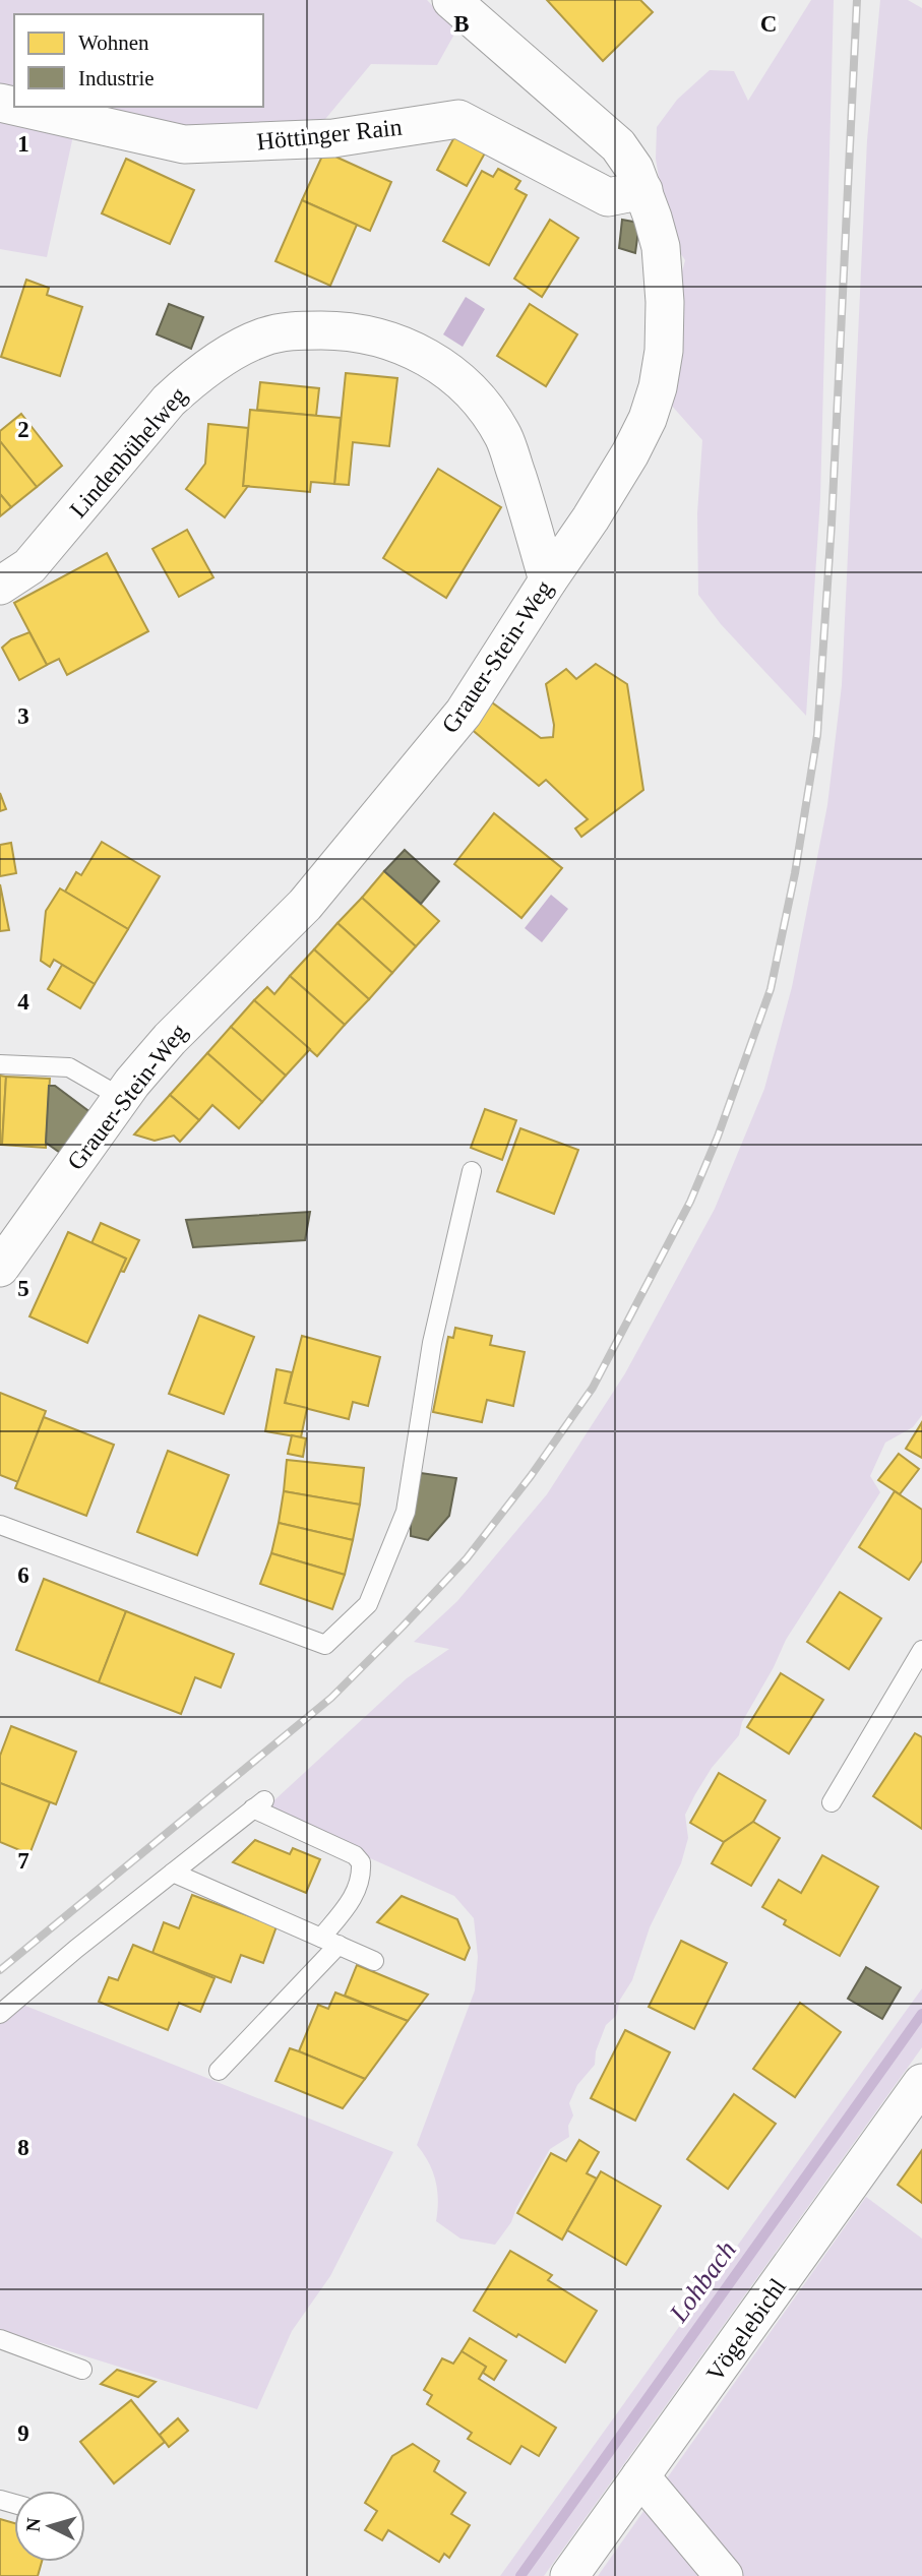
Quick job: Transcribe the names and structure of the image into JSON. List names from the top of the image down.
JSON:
{
  "streets": {
    "street": [
      "Höttinger Rain",
      "Lindenbühelweg",
      "Grauer-Stein-Weg",
      "Vögelebichl"
    ]
  },
  "crossings": [
    ["Höttinger Rain", "Grauer-Stein-Weg"],
    ["Lindenbühelweg", "Grauer-Stein-Weg"]
  ],
  "water": ["Lohbach"],
  "legend": ["Wohnen", "Industrie"],
  "north": "left",
  "grid": {
    "columns": ["B", "C"],
    "rows": [
      "1",
      "2",
      "3",
      "4",
      "5",
      "6",
      "7",
      "8",
      "9"
    ]
  }
}
